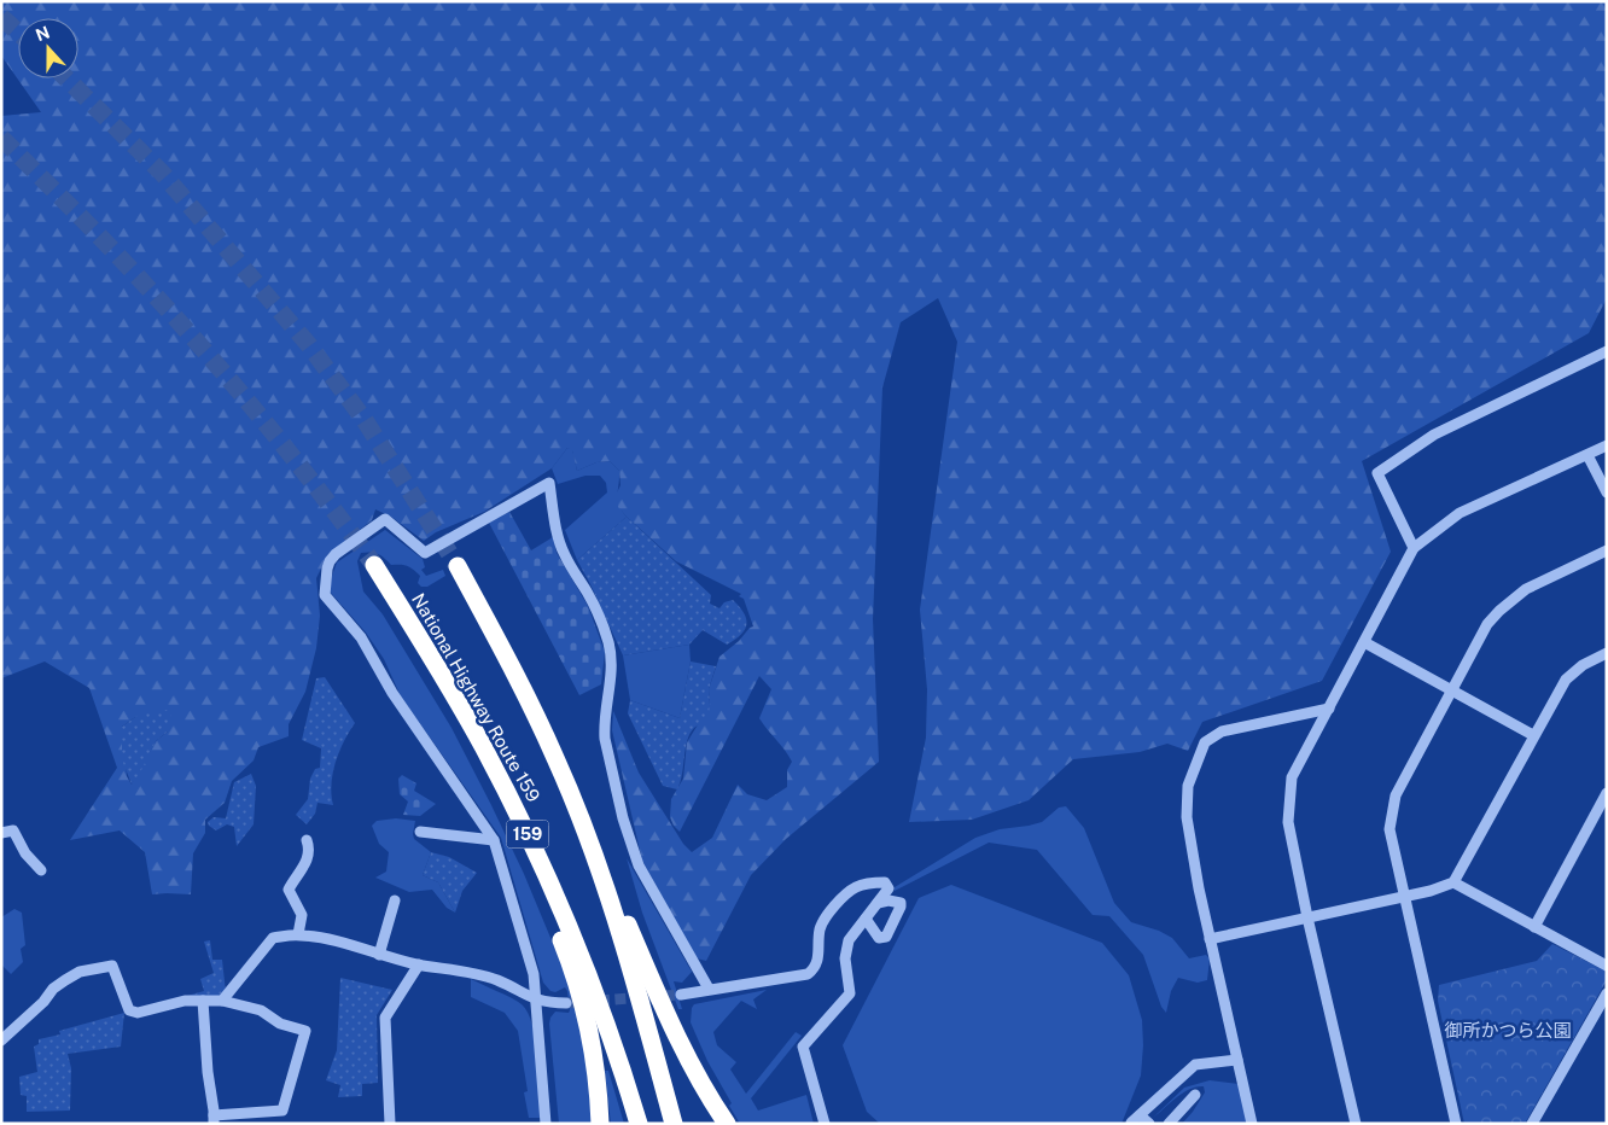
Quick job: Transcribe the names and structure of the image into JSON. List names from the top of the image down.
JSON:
{
  "streets": {
    "highway": ["National Highway Route 159", "159"]
  },
  "crossings": [
    ["National Highway Route 159", "159"]
  ],
  "parks": ["御所かつら公園"],
  "north": "top"
}
